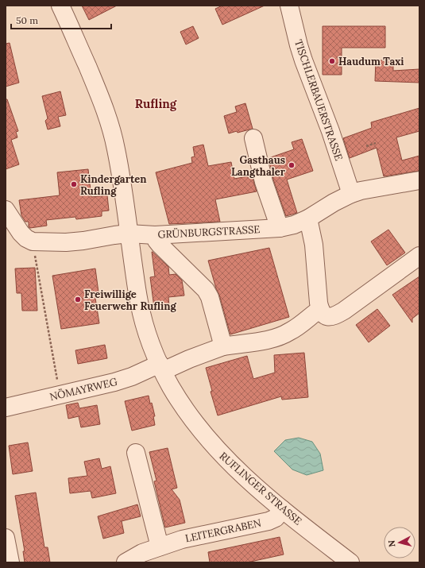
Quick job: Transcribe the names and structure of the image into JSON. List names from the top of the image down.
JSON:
{
  "streets": {
    "street": [
      "TISCHLERBAUERSTRASSE",
      "GRÜNBURGSTRASSE",
      "NÖMAYRWEG",
      "RUFLINGER STRASSE",
      "LEITERGRABEN"
    ]
  },
  "crossings": [
    ["TISCHLERBAUERSTRASSE", "GRÜNBURGSTRASSE"],
    ["GRÜNBURGSTRASSE", "RUFLINGER STRASSE"],
    ["NÖMAYRWEG", "RUFLINGER STRASSE"],
    ["RUFLINGER STRASSE", "LEITERGRABEN"]
  ],
  "districts": ["Rufling"],
  "places": [
    "Haudum Taxi",
    "Gasthaus Langthaler",
    "Kindergarten Rufling",
    "Freiwillige Feuerwehr Rufling"
  ],
  "scale_bar": "50 m",
  "north": "left"
}
